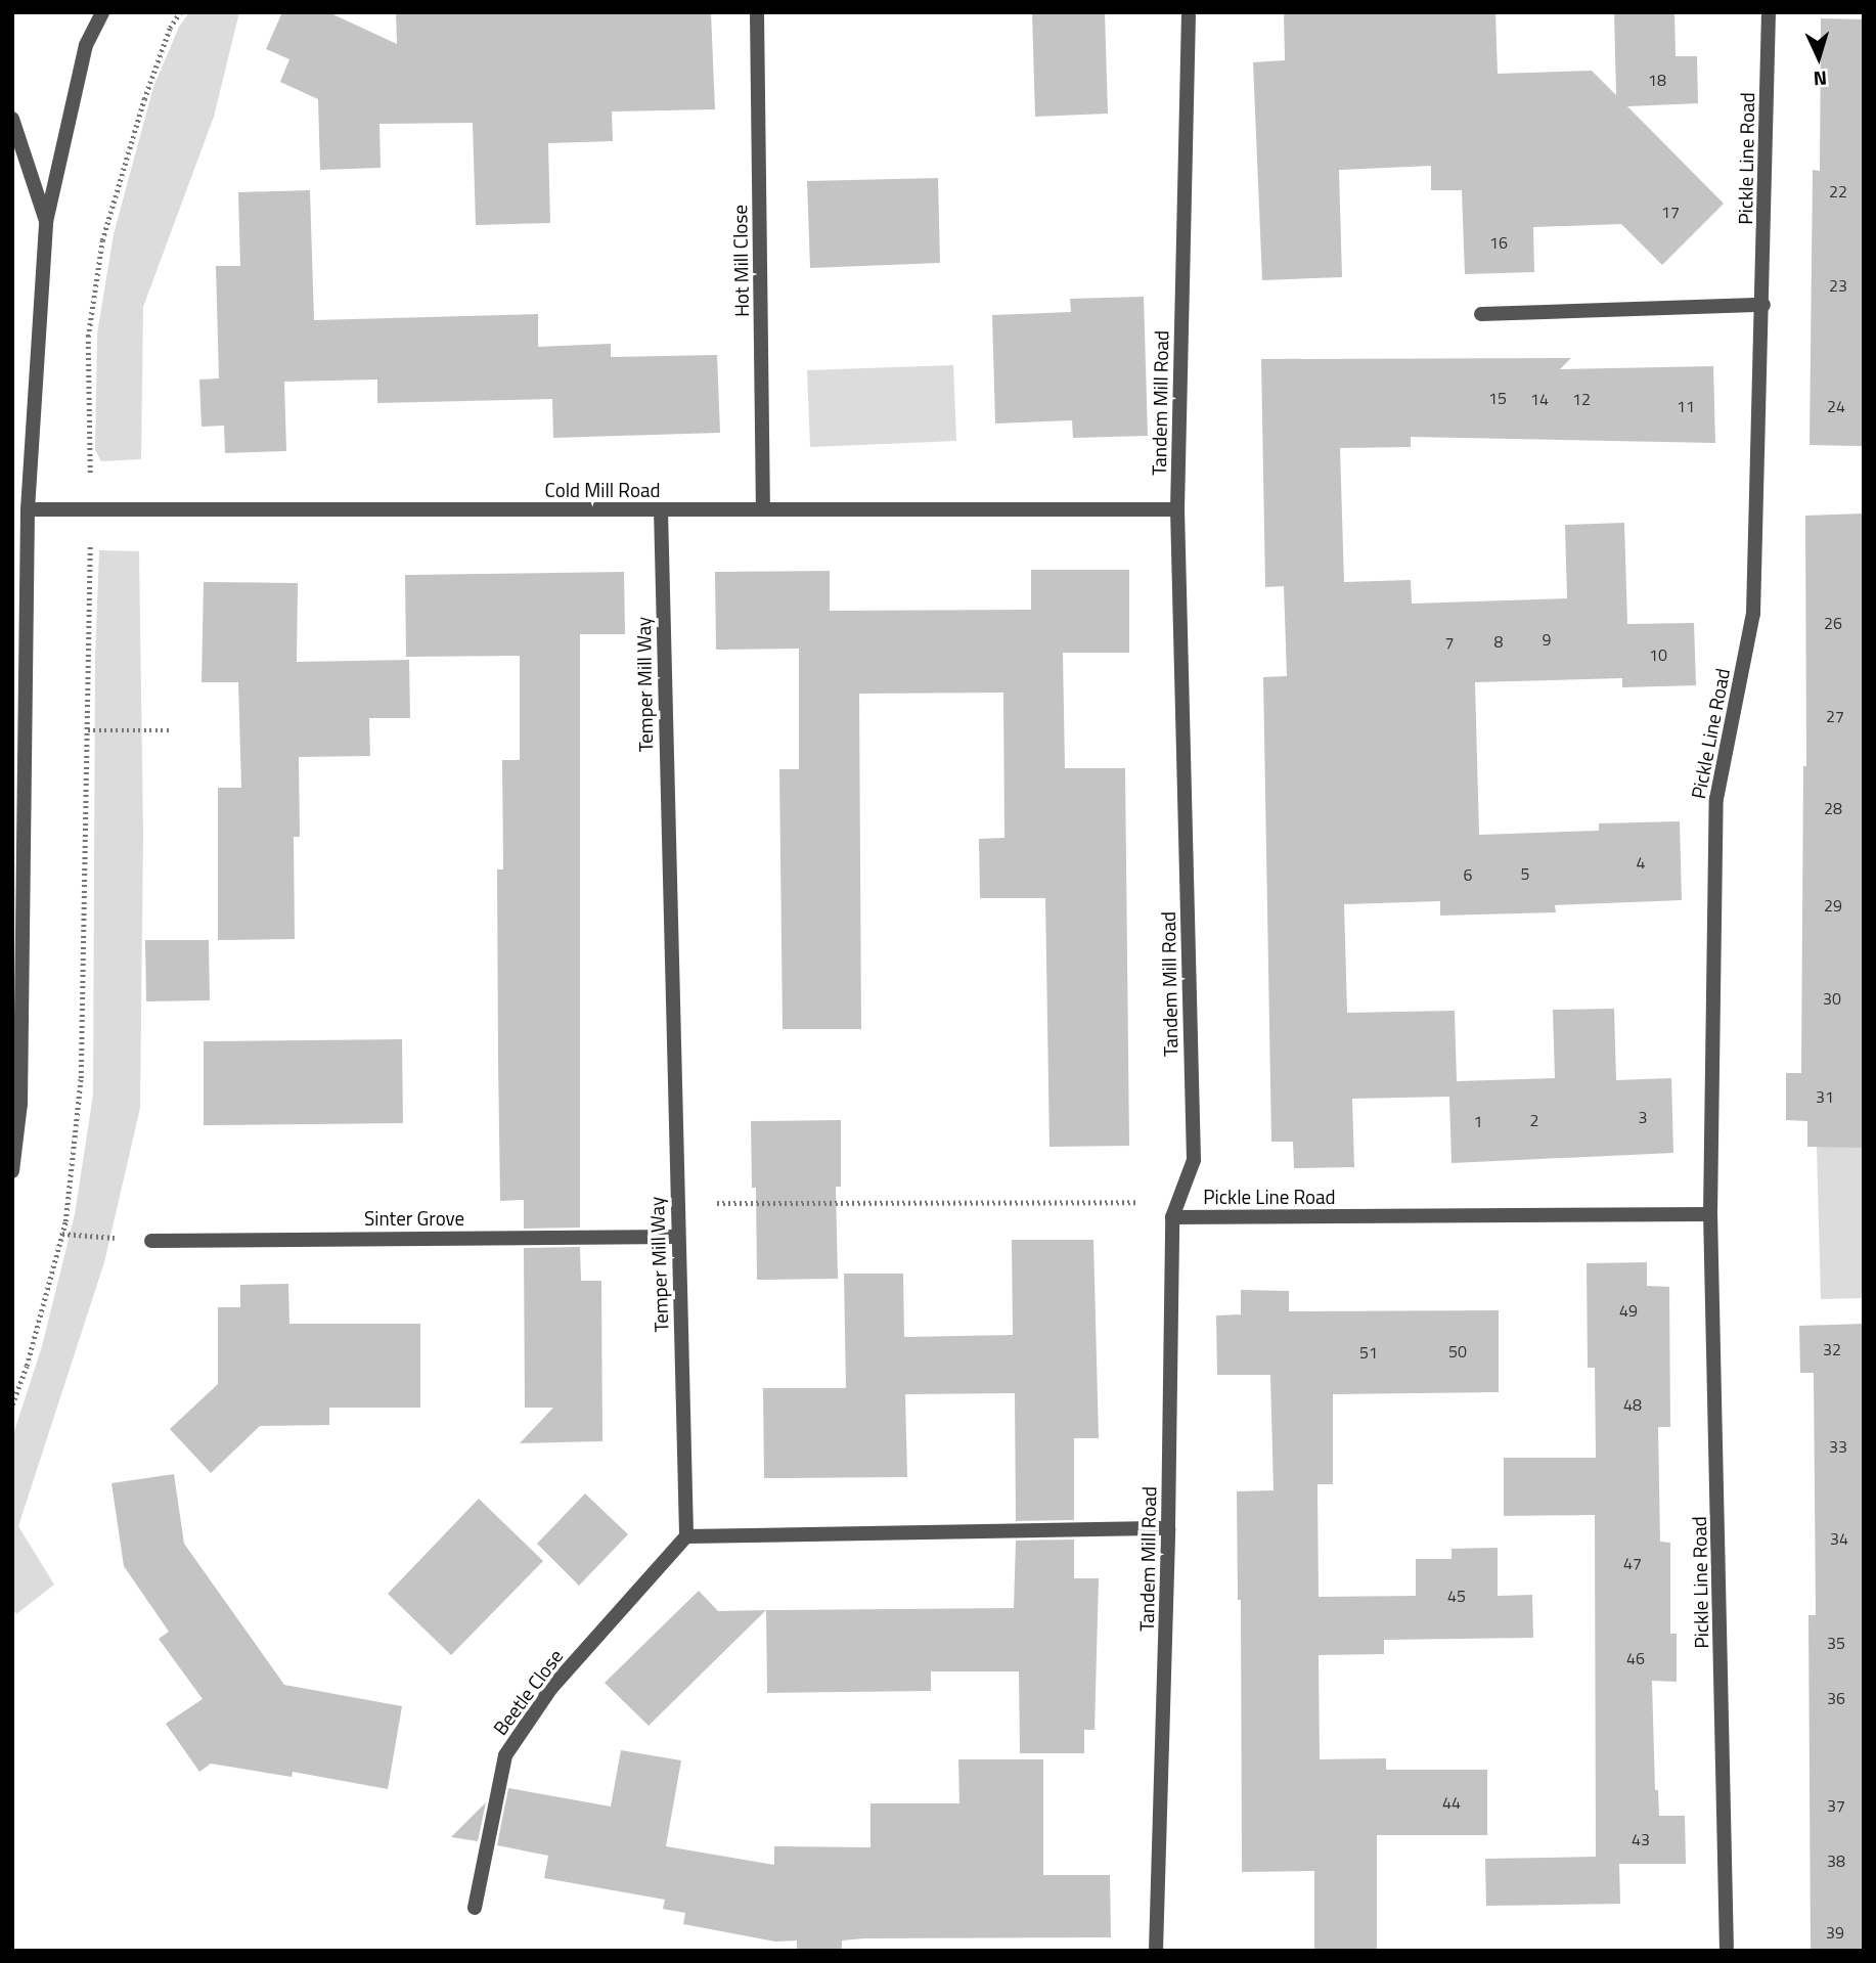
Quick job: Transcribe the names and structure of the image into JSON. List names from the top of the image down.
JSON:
{
  "streets": {
    "street": [
      "Pickle Line Road",
      "Hot Mill Close",
      "Tandem Mill Road",
      "Cold Mill Road",
      "Temper Mill Way",
      "Sinter Grove",
      "Beetle Close"
    ]
  },
  "crossings": [
    ["Pickle Line Road", "Tandem Mill Road"],
    ["Hot Mill Close", "Cold Mill Road"],
    ["Tandem Mill Road", "Cold Mill Road"],
    ["Cold Mill Road", "Temper Mill Way"],
    ["Temper Mill Way", "Sinter Grove"],
    ["Temper Mill Way", "Beetle Close"]
  ],
  "house_numbers": [
    "18",
    "22",
    "17",
    "16",
    "23",
    "15",
    "14",
    "12",
    "11",
    "24",
    "26",
    "9",
    "8",
    "7",
    "10",
    "27",
    "28",
    "4",
    "5",
    "6",
    "29",
    "30",
    "31",
    "3",
    "2",
    "1",
    "49",
    "32",
    "50",
    "51",
    "48",
    "33",
    "34",
    "47",
    "45",
    "35",
    "46",
    "36",
    "44",
    "37",
    "43",
    "38",
    "39"
  ],
  "north": "bottom"
}
